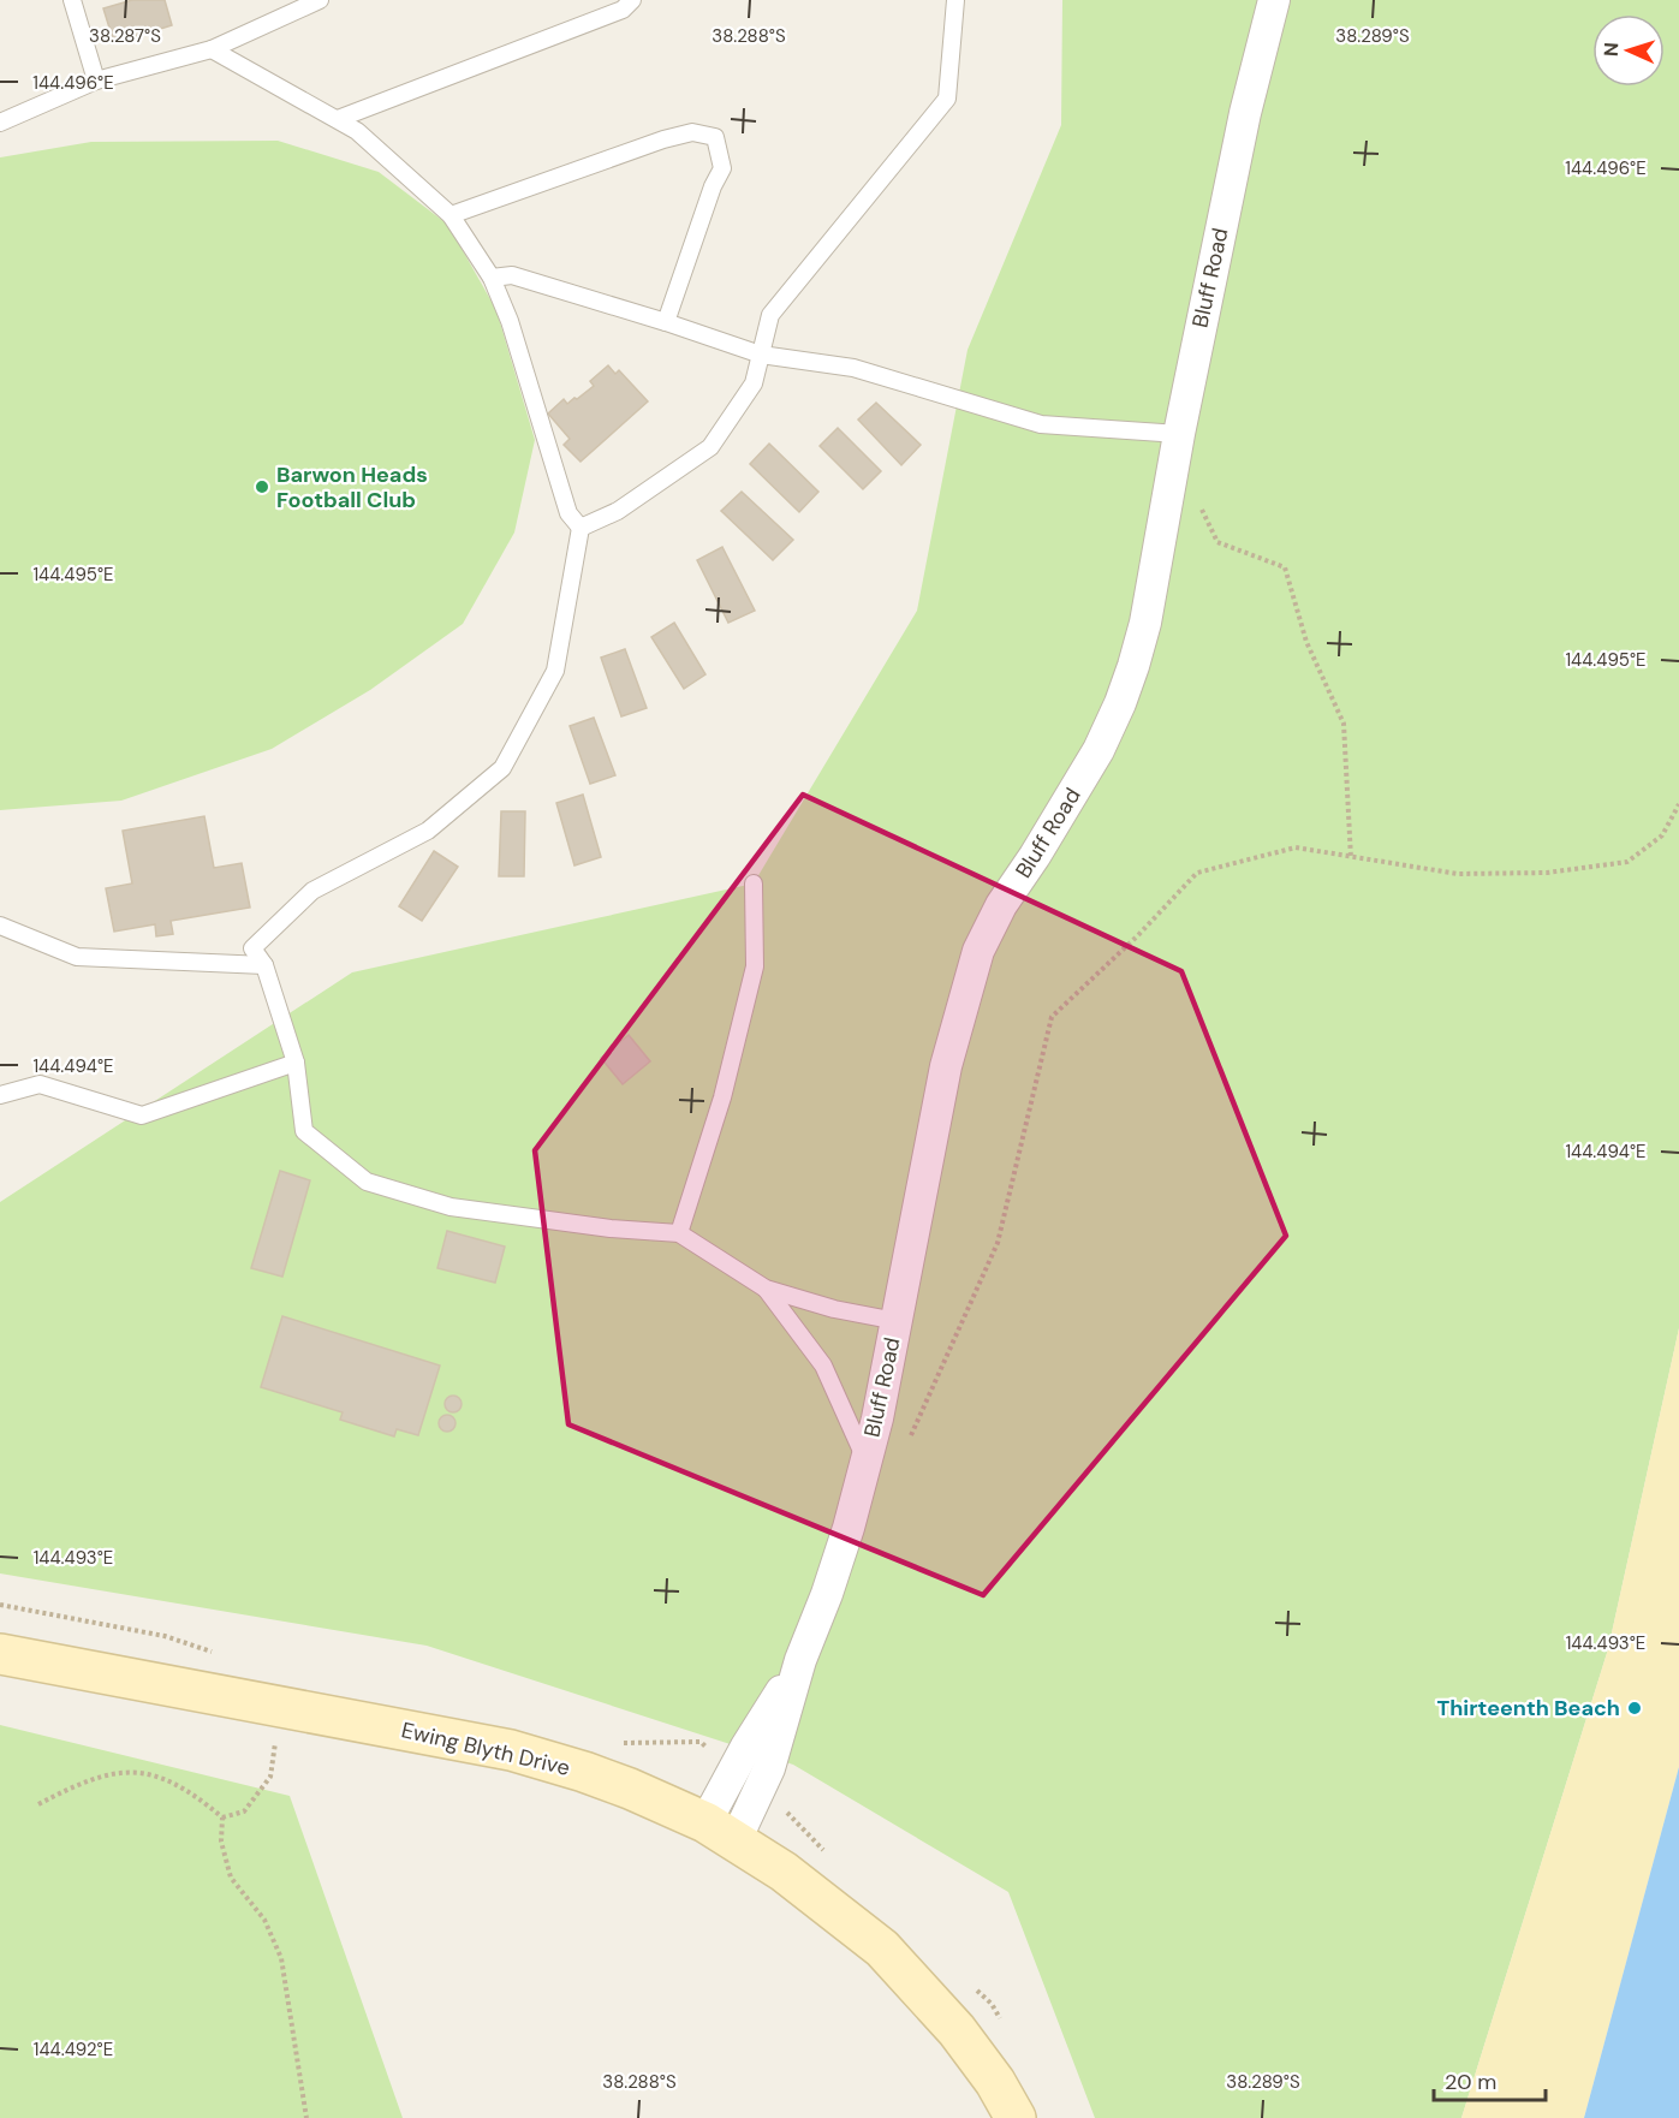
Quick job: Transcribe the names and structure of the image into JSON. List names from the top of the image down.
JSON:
{
  "streets": {
    "street": ["Bluff Road", "Ewing Blyth Drive"]
  },
  "crossings": [
    ["Bluff Road", "Ewing Blyth Drive"]
  ],
  "places": ["Barwon Heads Football Club", "Thirteenth Beach"],
  "scale_bar": "20 m",
  "north": "left",
  "coordinates": [
    "38.287°S",
    "38.288°S",
    "38.289°S",
    "144.496°E",
    "144.495°E",
    "144.494°E",
    "144.493°E",
    "144.492°E"
  ]
}
